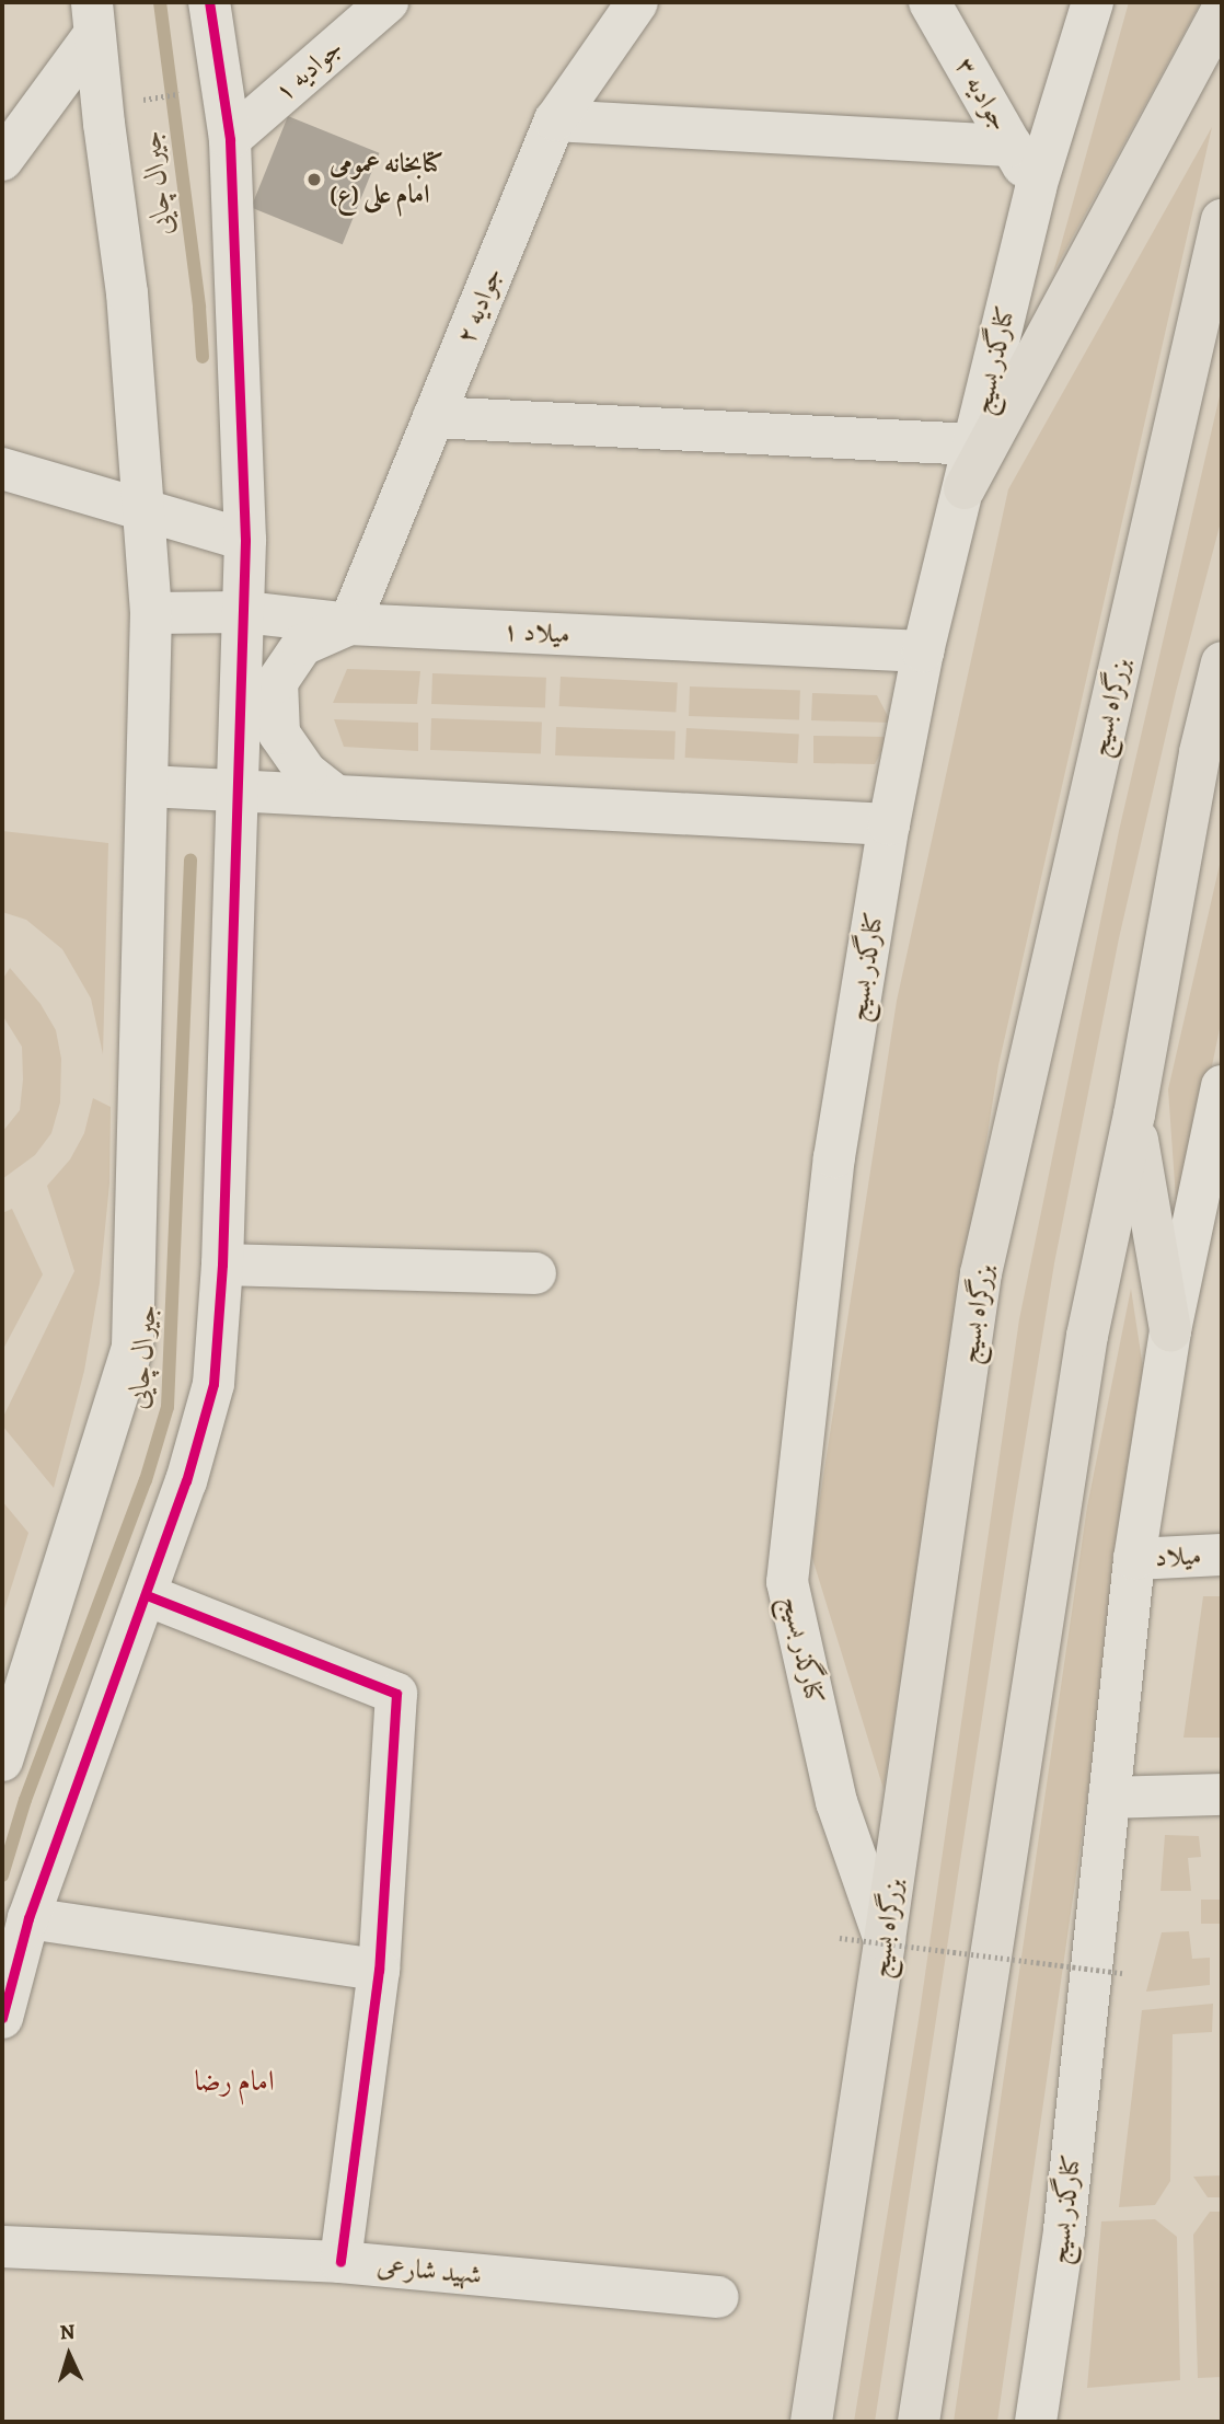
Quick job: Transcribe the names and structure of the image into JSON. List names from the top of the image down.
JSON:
{
  "streets": {
    "highway": ["بزرگراه بسیج"],
    "street": [
      "جوادیه ۱",
      "جوادیه ۳",
      "جوادیه ۲",
      "کنارگذر بسیج",
      "میلاد ۱",
      "میلاد",
      "شهید شارعی"
    ]
  },
  "crossings": [
    ["جوادیه ۳", "کنارگذر بسیج"],
    ["جوادیه ۲", "میلاد ۱"],
    ["کنارگذر بسیج", "میلاد ۱"],
    ["کنارگذر بسیج", "بزرگراه بسیج"],
    ["کنارگذر بسیج", "میلاد"]
  ],
  "districts": ["امام رضا"],
  "water": ["جیرال چایی"],
  "places": ["کتابخانه عمومی امام علی (ع)"],
  "north": "top"
}
